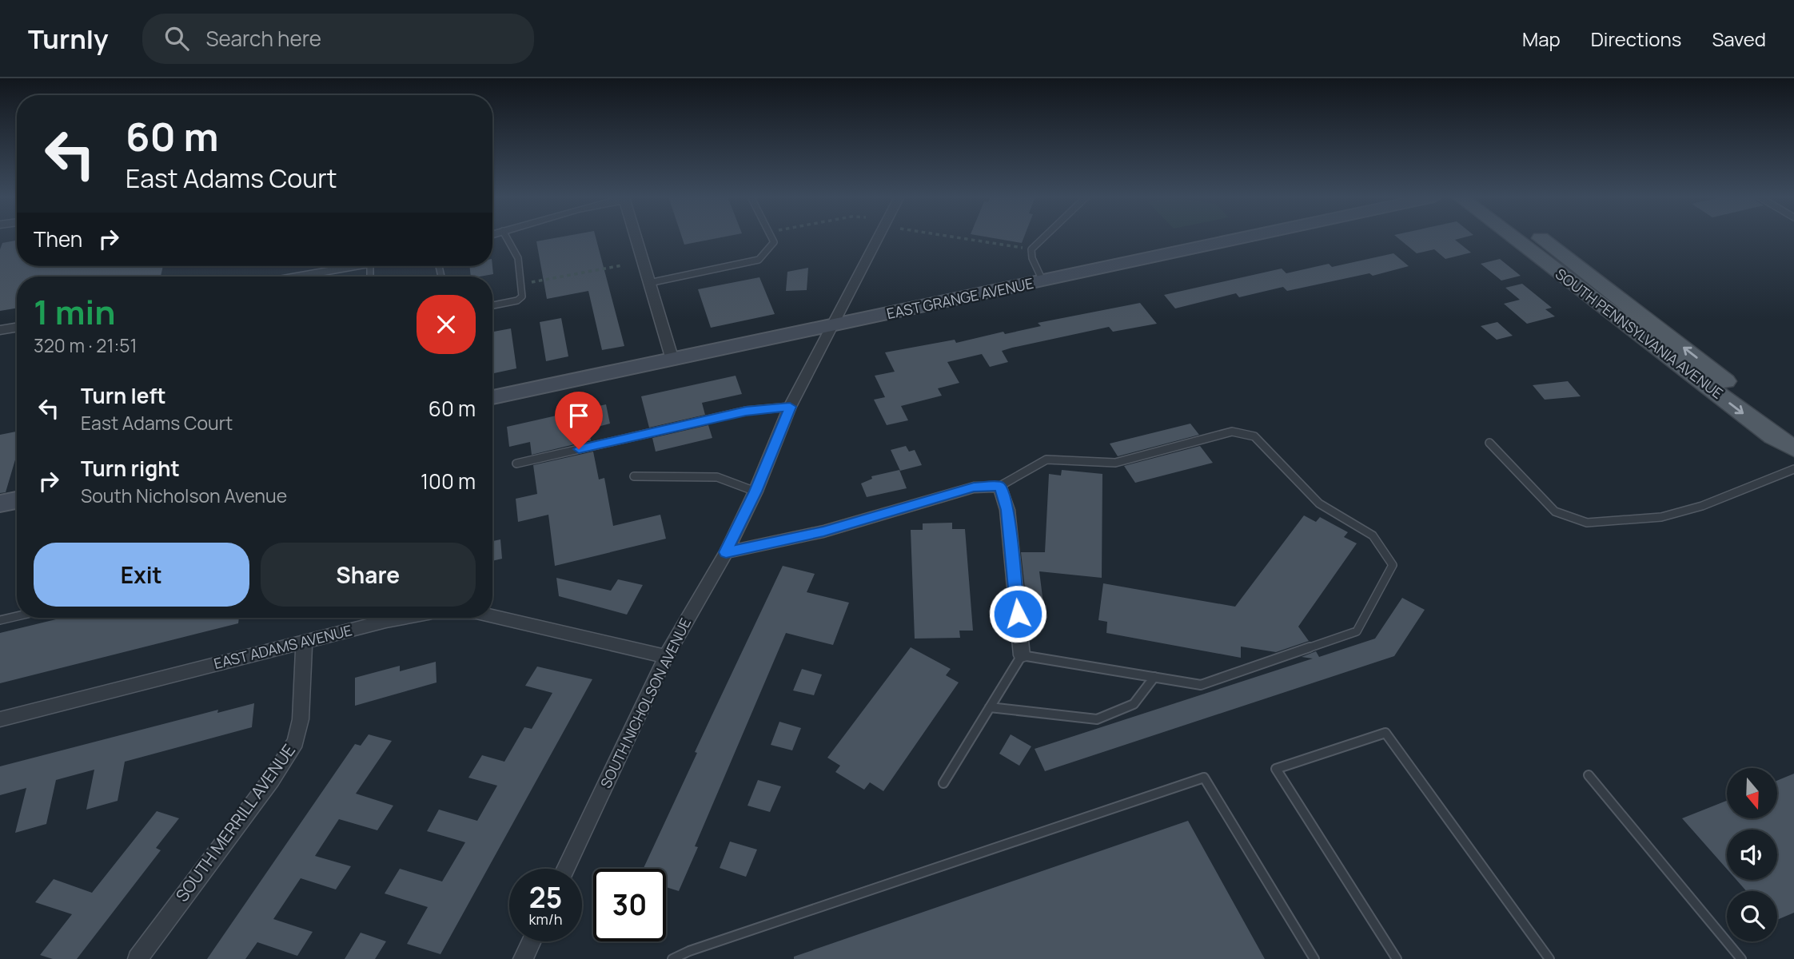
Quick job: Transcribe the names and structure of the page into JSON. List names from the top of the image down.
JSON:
{
  "streets": {
    "main road": ["SOUTH PENNSYLVANIA AVENUE"],
    "street": [
      "EAST GRANGE AVENUE",
      "EAST ADAMS AVENUE",
      "SOUTH NICHOLSON AVENUE",
      "SOUTH MERRILL AVENUE"
    ]
  },
  "crossings": [
    ["EAST GRANGE AVENUE", "SOUTH NICHOLSON AVENUE"],
    ["EAST ADAMS AVENUE", "SOUTH NICHOLSON AVENUE"],
    ["EAST ADAMS AVENUE", "SOUTH MERRILL AVENUE"]
  ],
  "north": "bottom",
  "page": {
    "header": "Turnly",
    "search": "Search here",
    "nav": ["Map", "Directions", "Saved"],
    "turn": ["60 m", "East Adams Court"],
    "then": "Then",
    "heading": ["1 min", "320 m · 21:51"],
    "list": [
      {
        "name": "Turn left",
        "note": "East Adams Court",
        "value": "60 m"
      },
      {
        "name": "Turn right",
        "note": "South Nicholson Avenue",
        "value": "100 m"
      }
    ],
    "buttons": ["Exit", "Share"],
    "speed": "25 km/h",
    "limit": "30"
  }
}
